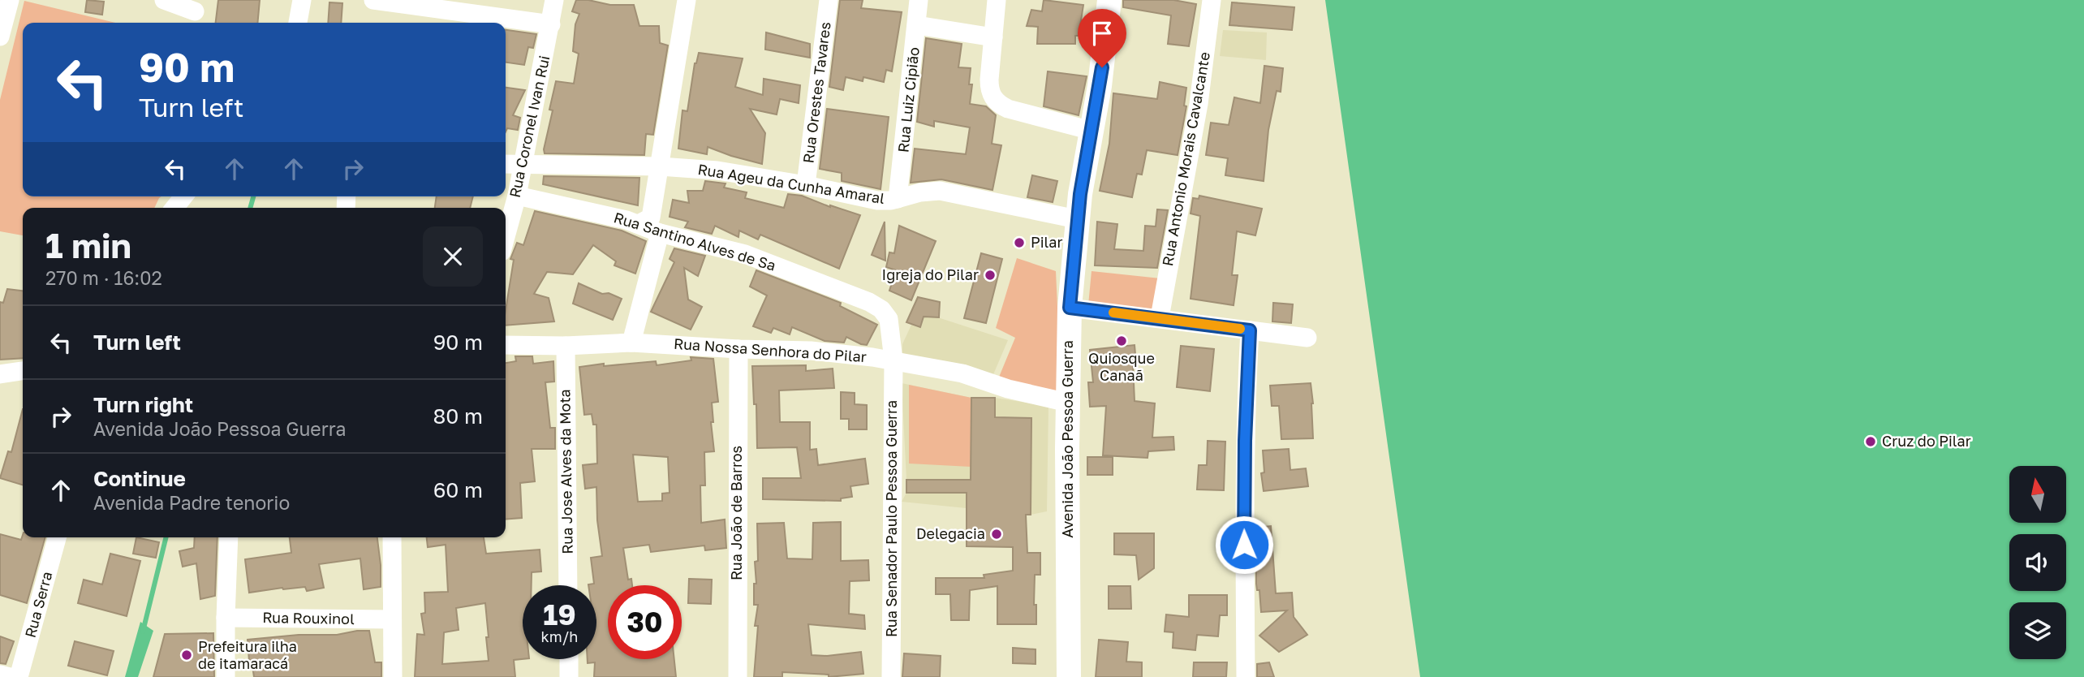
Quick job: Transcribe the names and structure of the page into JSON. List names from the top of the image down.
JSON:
{
  "streets": {
    "main road": ["Avenida João Pessoa Guerra"],
    "street": [
      "Rua Orestes Tavares",
      "Rua Luiz Cipião",
      "Rua Coronel Ivan Rui",
      "Rua Antonio Morais Cavalcante",
      "Rua Ageu da Cunha Amaral",
      "Rua Santino Alves de Sa",
      "Rua Nossa Senhora do Pilar",
      "Rua Jose Alves da Mota",
      "Rua João de Barros",
      "Rua Senador Paulo Pessoa Guerra",
      "Rua Serra",
      "Rua Rouxinol"
    ]
  },
  "crossings": [
    ["Rua Orestes Tavares", "Rua Ageu da Cunha Amaral"],
    ["Rua Luiz Cipião", "Rua Ageu da Cunha Amaral"],
    ["Rua Coronel Ivan Rui", "Rua Ageu da Cunha Amaral"],
    ["Rua Coronel Ivan Rui", "Rua Santino Alves de Sa"],
    ["Rua Ageu da Cunha Amaral", "Avenida João Pessoa Guerra"],
    ["Rua Santino Alves de Sa", "Rua Nossa Senhora do Pilar"],
    ["Rua Santino Alves de Sa", "Rua Senador Paulo Pessoa Guerra"],
    ["Rua Nossa Senhora do Pilar", "Avenida João Pessoa Guerra"],
    ["Rua Nossa Senhora do Pilar", "Rua Jose Alves da Mota"],
    ["Rua Nossa Senhora do Pilar", "Rua João de Barros"],
    ["Rua Nossa Senhora do Pilar", "Rua Senador Paulo Pessoa Guerra"]
  ],
  "places": [
    "Pilar",
    "Igreja do Pilar",
    "Quiosque Canaã",
    "Cruz do Pilar",
    "Delegacia",
    "Prefeitura ilha de itamaracá"
  ],
  "north": "top",
  "page": {
    "turn": ["90 m", "Turn left"],
    "heading": ["1 min", "270 m · 16:02"],
    "list": [
      {
        "name": "Turn left",
        "value": "90 m"
      },
      {
        "name": "Turn right",
        "note": "Avenida João Pessoa Guerra",
        "value": "80 m"
      },
      {
        "name": "Continue",
        "note": "Avenida Padre tenorio",
        "value": "60 m"
      }
    ],
    "speed": "19 km/h",
    "limit": "30"
  }
}
